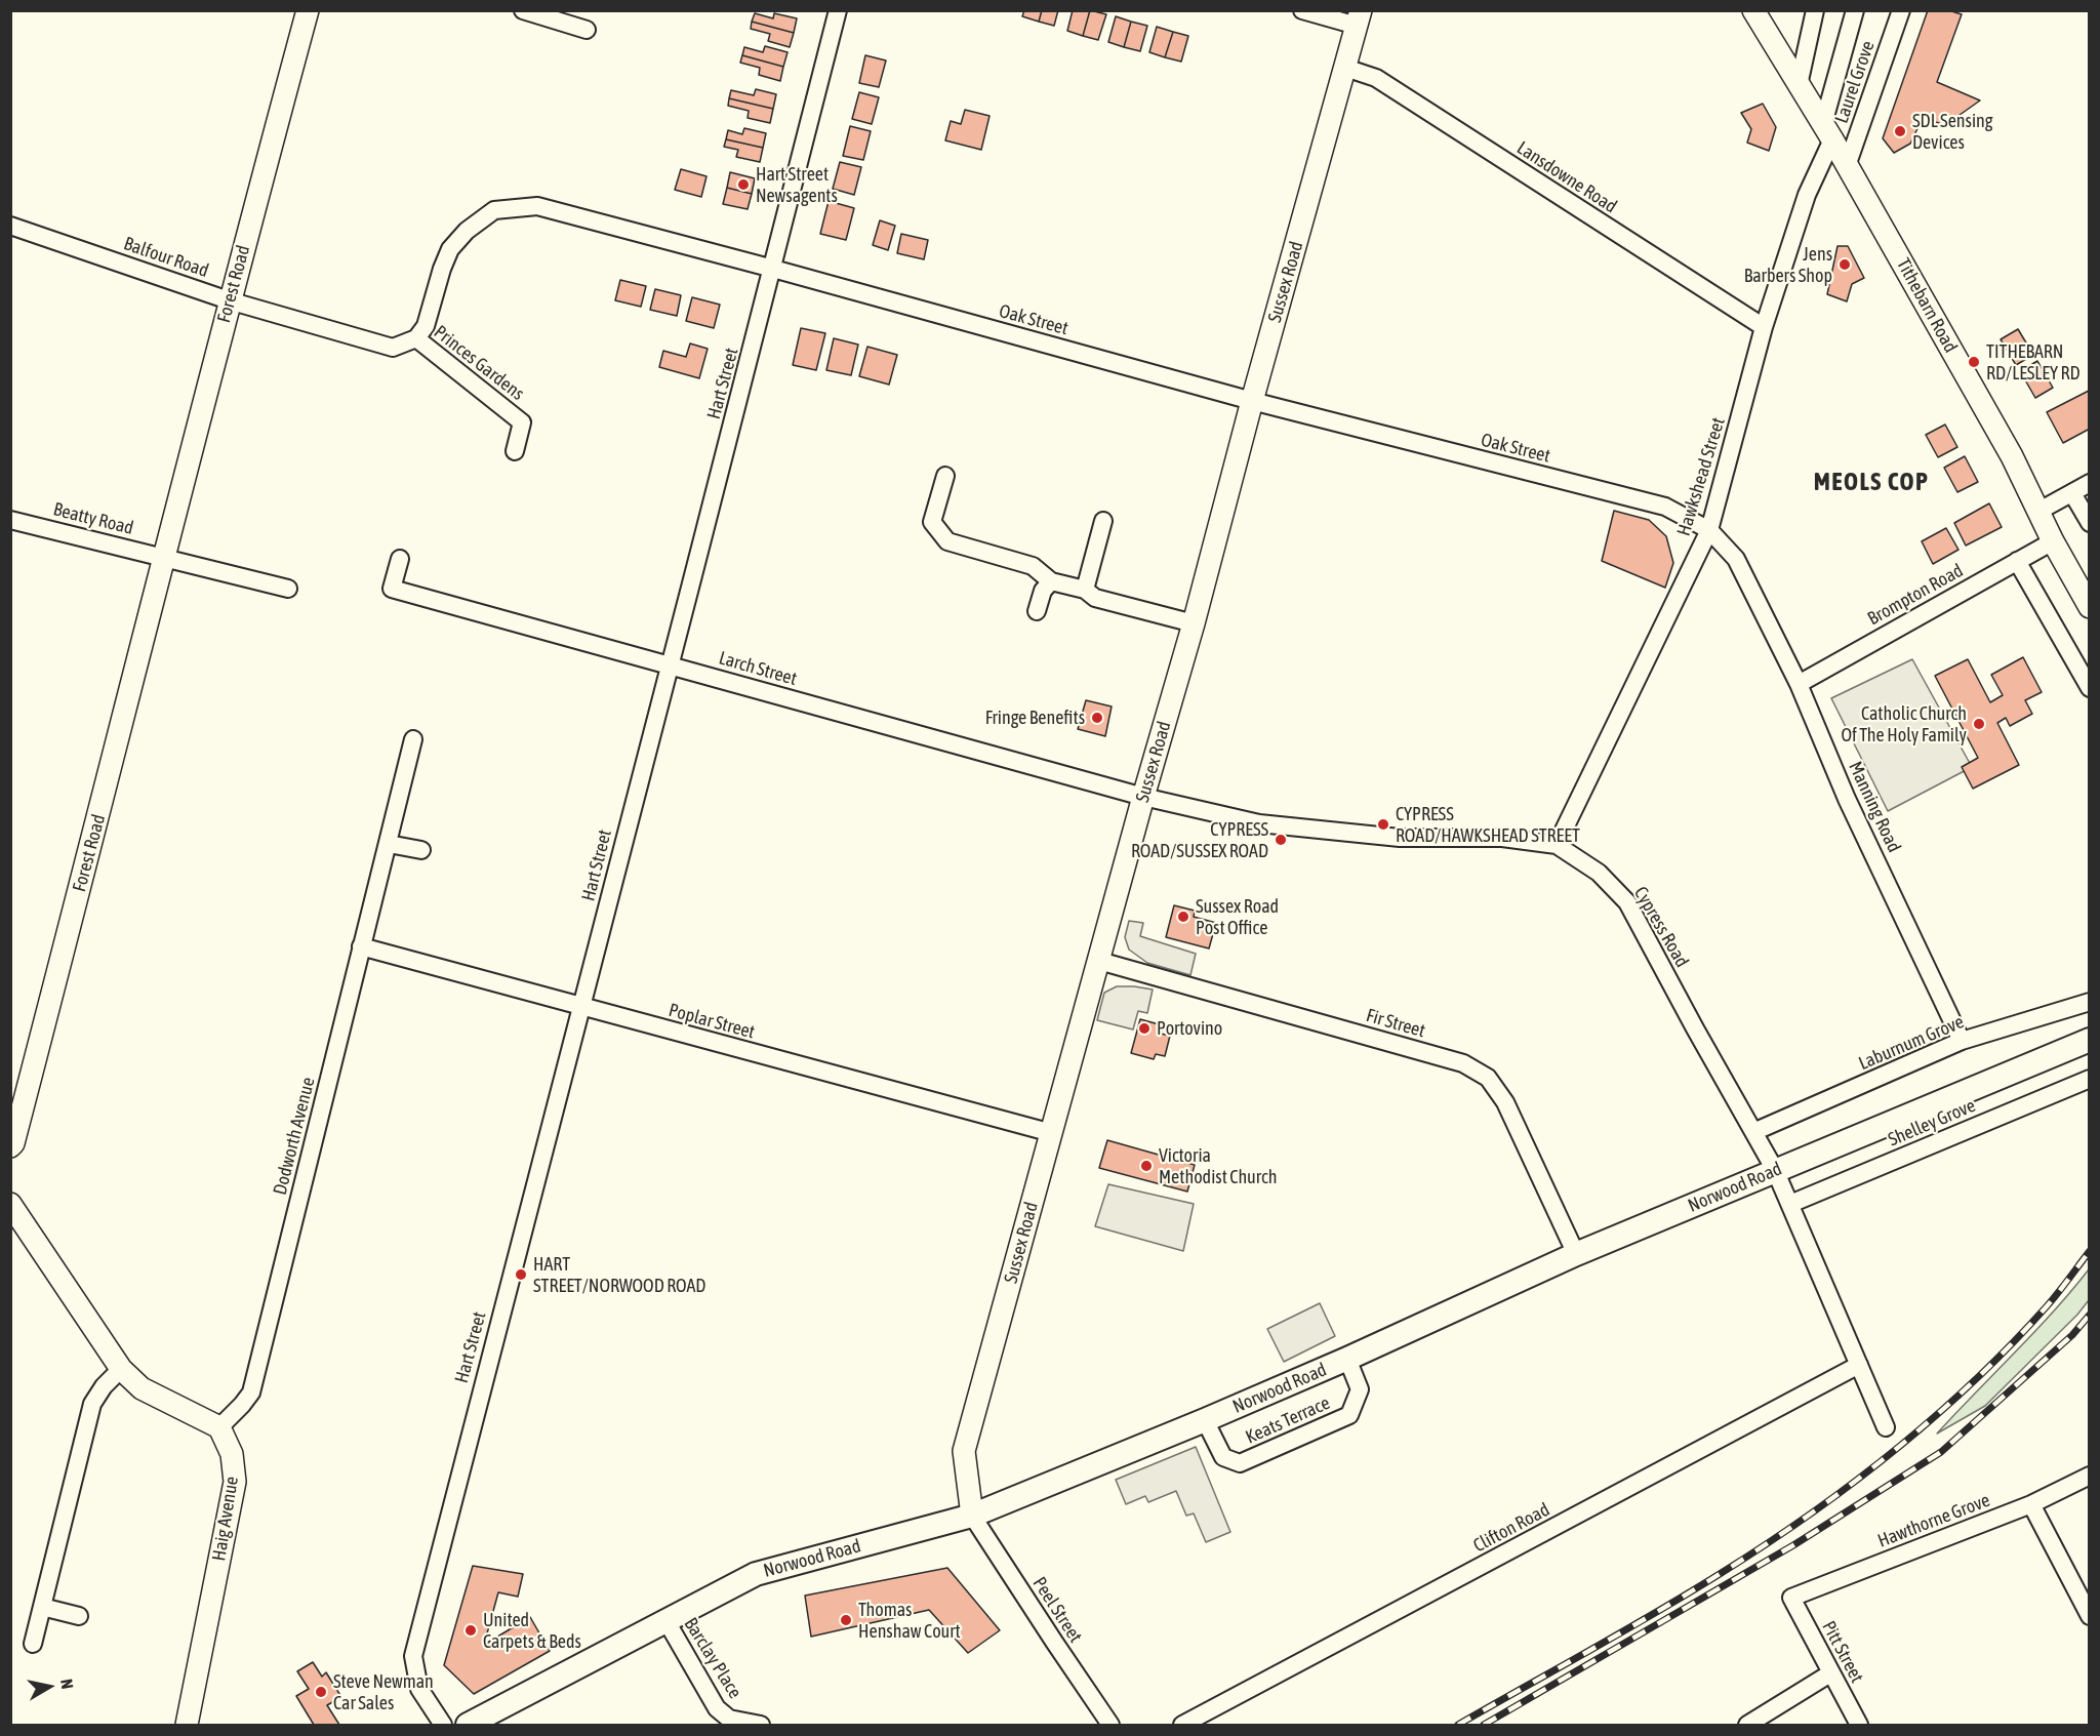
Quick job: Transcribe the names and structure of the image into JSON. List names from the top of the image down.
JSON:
{
  "streets": {
    "main road": ["Norwood Road"],
    "street": [
      "Laurel Grove",
      "Lansdowne Road",
      "Balfour Road",
      "Sussex Road",
      "Forest Road",
      "Tithebarn Road",
      "Oak Street",
      "Princes Gardens",
      "Hart Street",
      "Hawkshead Street",
      "Beatty Road",
      "Brompton Road",
      "Larch Street",
      "Manning Road",
      "Cypress Road",
      "Poplar Street",
      "Fir Street",
      "Laburnum Grove",
      "Shelley Grove",
      "Dodworth Avenue",
      "Keats Terrace",
      "Haig Avenue",
      "Hawthorne Grove",
      "Clifton Road",
      "Peel Street",
      "Pitt Street",
      "Barclay Place"
    ]
  },
  "crossings": [
    ["Laurel Grove", "Tithebarn Road"],
    ["Lansdowne Road", "Sussex Road"],
    ["Lansdowne Road", "Hawkshead Street"],
    ["Balfour Road", "Forest Road"],
    ["Balfour Road", "Oak Street"],
    ["Balfour Road", "Princes Gardens"],
    ["Sussex Road", "Oak Street"],
    ["Sussex Road", "Larch Street"],
    ["Sussex Road", "Cypress Road"],
    ["Sussex Road", "Poplar Street"],
    ["Sussex Road", "Fir Street"],
    ["Sussex Road", "Norwood Road"],
    ["Sussex Road", "Peel Street"],
    ["Forest Road", "Beatty Road"],
    ["Tithebarn Road", "Hawkshead Street"],
    ["Tithebarn Road", "Brompton Road"],
    ["Oak Street", "Princes Gardens"],
    ["Oak Street", "Hart Street"],
    ["Oak Street", "Hawkshead Street"],
    ["Oak Street", "Manning Road"],
    ["Hart Street", "Larch Street"],
    ["Hart Street", "Poplar Street"],
    ["Hawkshead Street", "Manning Road"],
    ["Hawkshead Street", "Cypress Road"],
    ["Brompton Road", "Manning Road"],
    ["Larch Street", "Cypress Road"],
    ["Manning Road", "Laburnum Grove"],
    ["Cypress Road", "Laburnum Grove"],
    ["Cypress Road", "Shelley Grove"],
    ["Cypress Road", "Norwood Road"],
    ["Cypress Road", "Clifton Road"],
    ["Poplar Street", "Dodworth Avenue"],
    ["Fir Street", "Norwood Road"],
    ["Dodworth Avenue", "Haig Avenue"],
    ["Norwood Road", "Keats Terrace"],
    ["Norwood Road", "Peel Street"],
    ["Norwood Road", "Barclay Place"],
    ["Hawthorne Grove", "Pitt Street"]
  ],
  "districts": ["MEOLS COP"],
  "places": [
    "SDL Sensing Devices",
    "Hart Street Newsagents",
    "Jens Barbers Shop",
    "TITHEBARN RD/LESLEY RD",
    "Fringe Benefits",
    "Catholic Church Of The Holy Family",
    "CYPRESS ROAD/HAWKSHEAD STREET",
    "CYPRESS ROAD/SUSSEX ROAD",
    "Sussex Road Post Office",
    "Portovino",
    "Victoria Methodist Church",
    "HART STREET/NORWOOD ROAD",
    "Thomas Henshaw Court",
    "United Carpets & Beds",
    "Steve Newman Car Sales"
  ],
  "north": "right"
}
